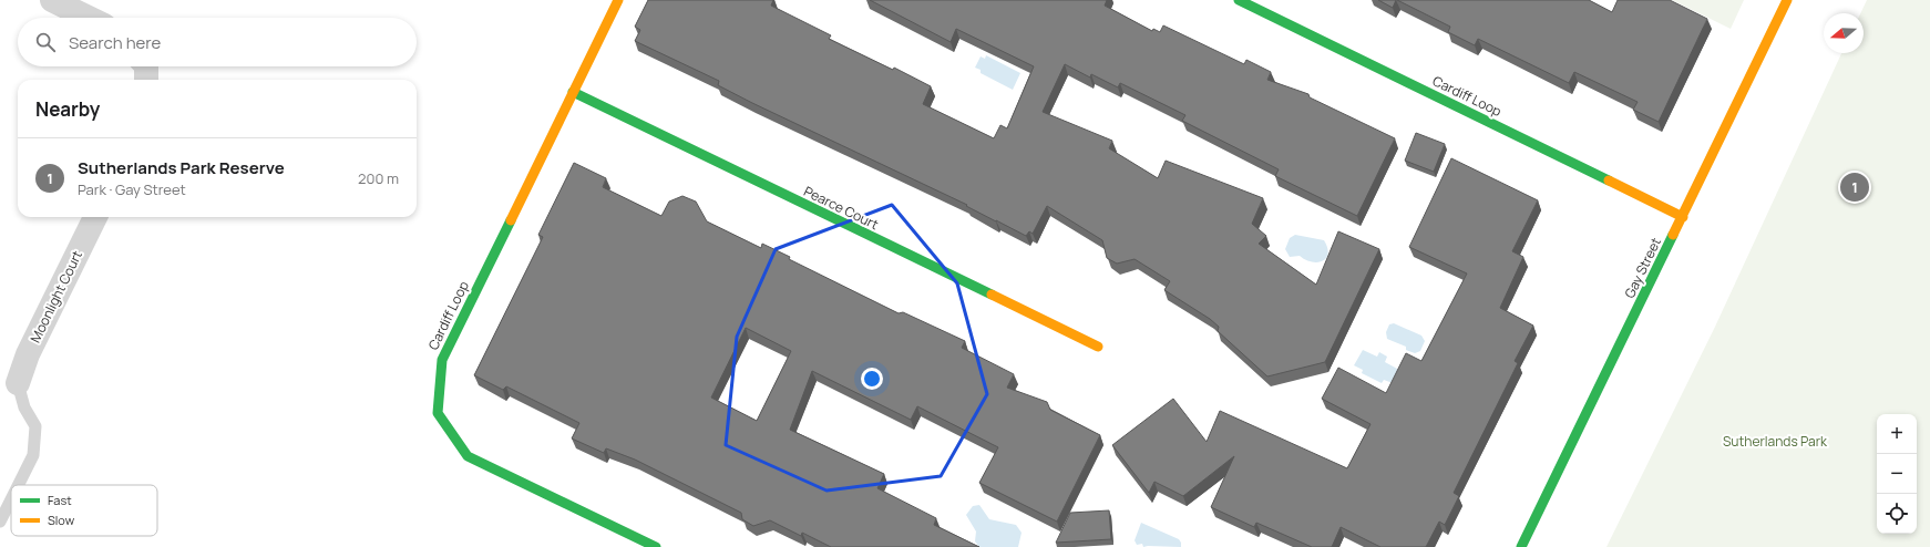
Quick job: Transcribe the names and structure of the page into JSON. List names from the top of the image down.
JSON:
{
  "streets": {
    "street": [
      "Cardiff Loop",
      "Pearce Court",
      "Gay Street",
      "Moonlight Court"
    ]
  },
  "crossings": [
    ["Cardiff Loop", "Pearce Court"],
    ["Cardiff Loop", "Gay Street"]
  ],
  "parks": ["Sutherlands Park"],
  "legend": ["Fast", "Slow"],
  "north": "left",
  "page": {
    "search": "Search here",
    "heading": "Nearby",
    "list": [
      {
        "mark": "1",
        "name": "Sutherlands Park Reserve",
        "note": "Park · Gay Street",
        "value": "200 m"
      }
    ],
    "pins": "1",
    "map_buttons": ["+", "−"]
  }
}
